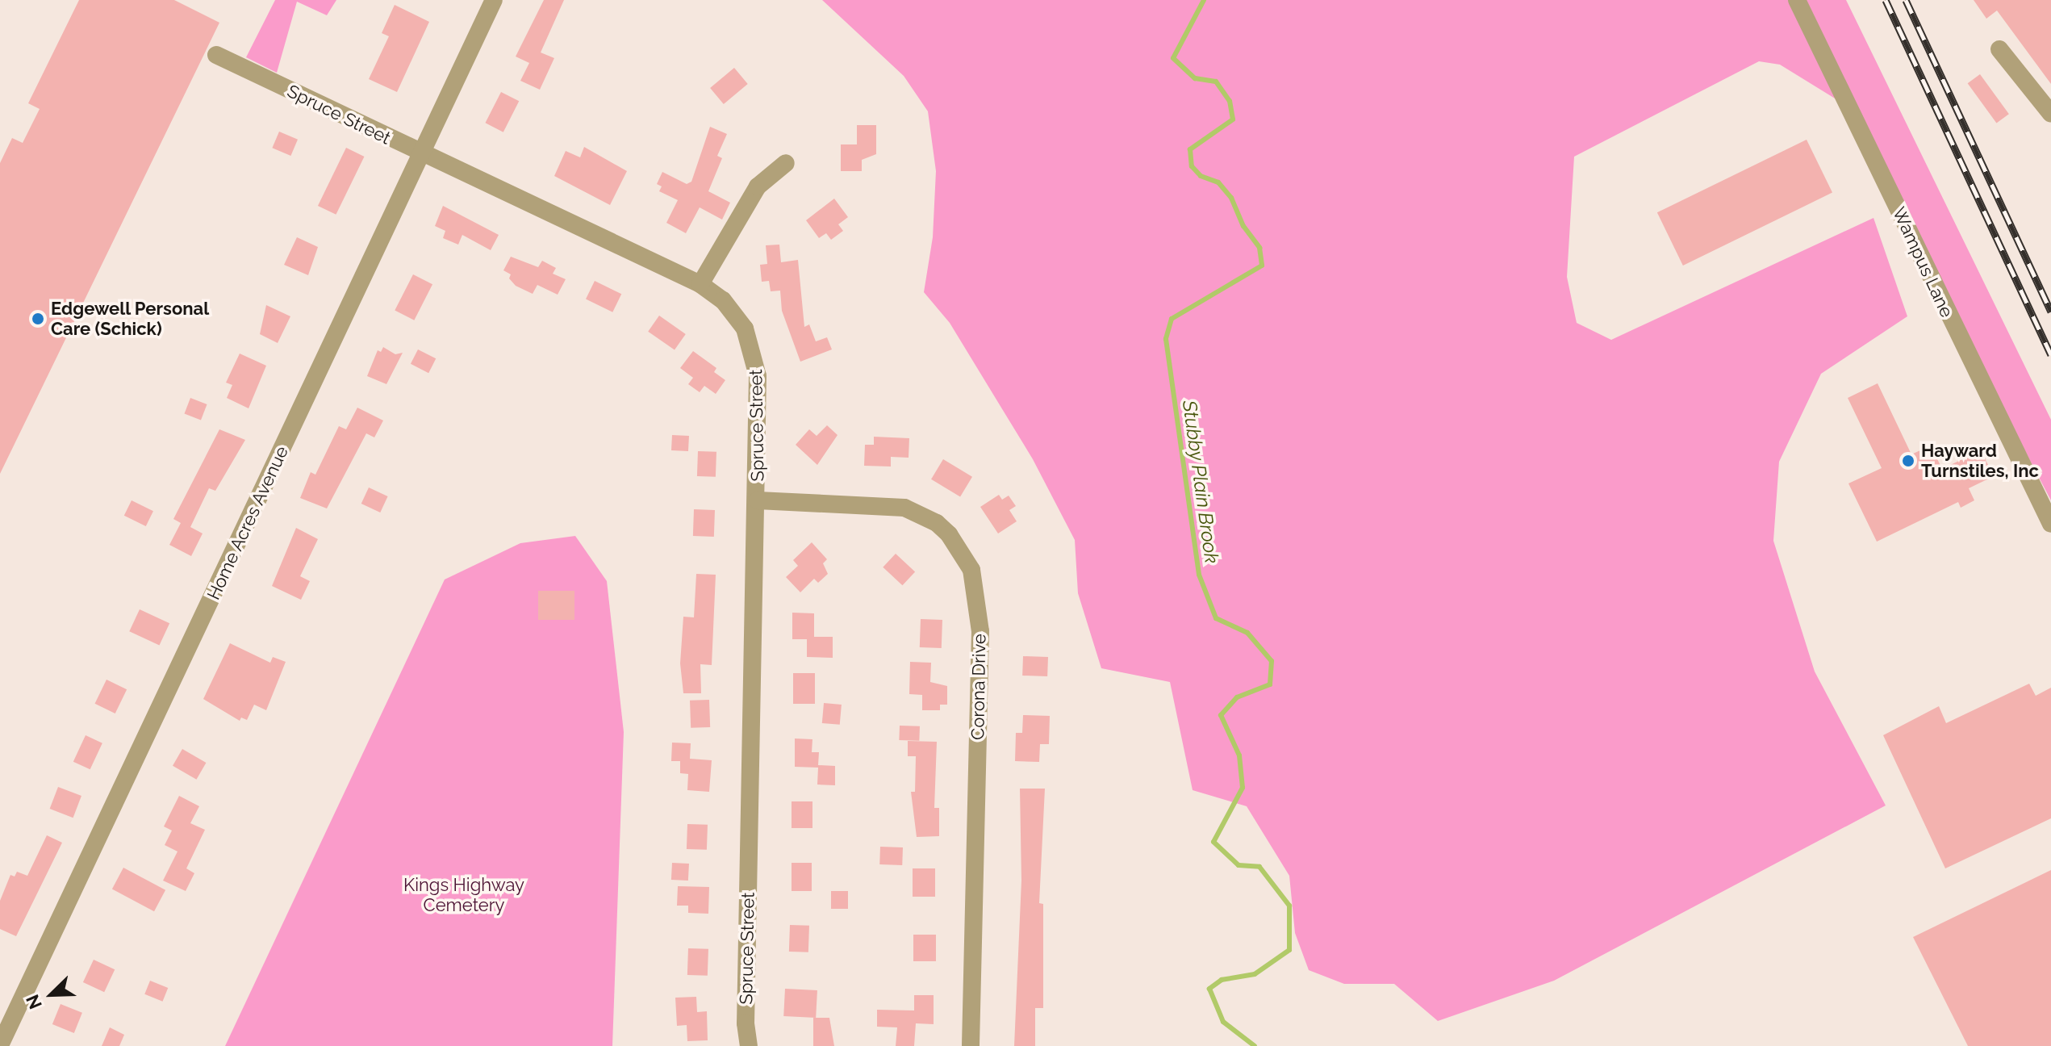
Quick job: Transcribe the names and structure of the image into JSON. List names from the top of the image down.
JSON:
{
  "streets": {
    "street": [
      "Spruce Street",
      "Wampus Lane",
      "Home Acres Avenue",
      "Corona Drive"
    ]
  },
  "crossings": [
    ["Spruce Street", "Home Acres Avenue"],
    ["Spruce Street", "Corona Drive"]
  ],
  "water": ["Stubby Plain Brook"],
  "parks": ["Kings Highway Cemetery"],
  "places": ["Edgewell Personal Care (Schick)", "Hayward Turnstiles, Inc"],
  "north": "bottom left"
}
